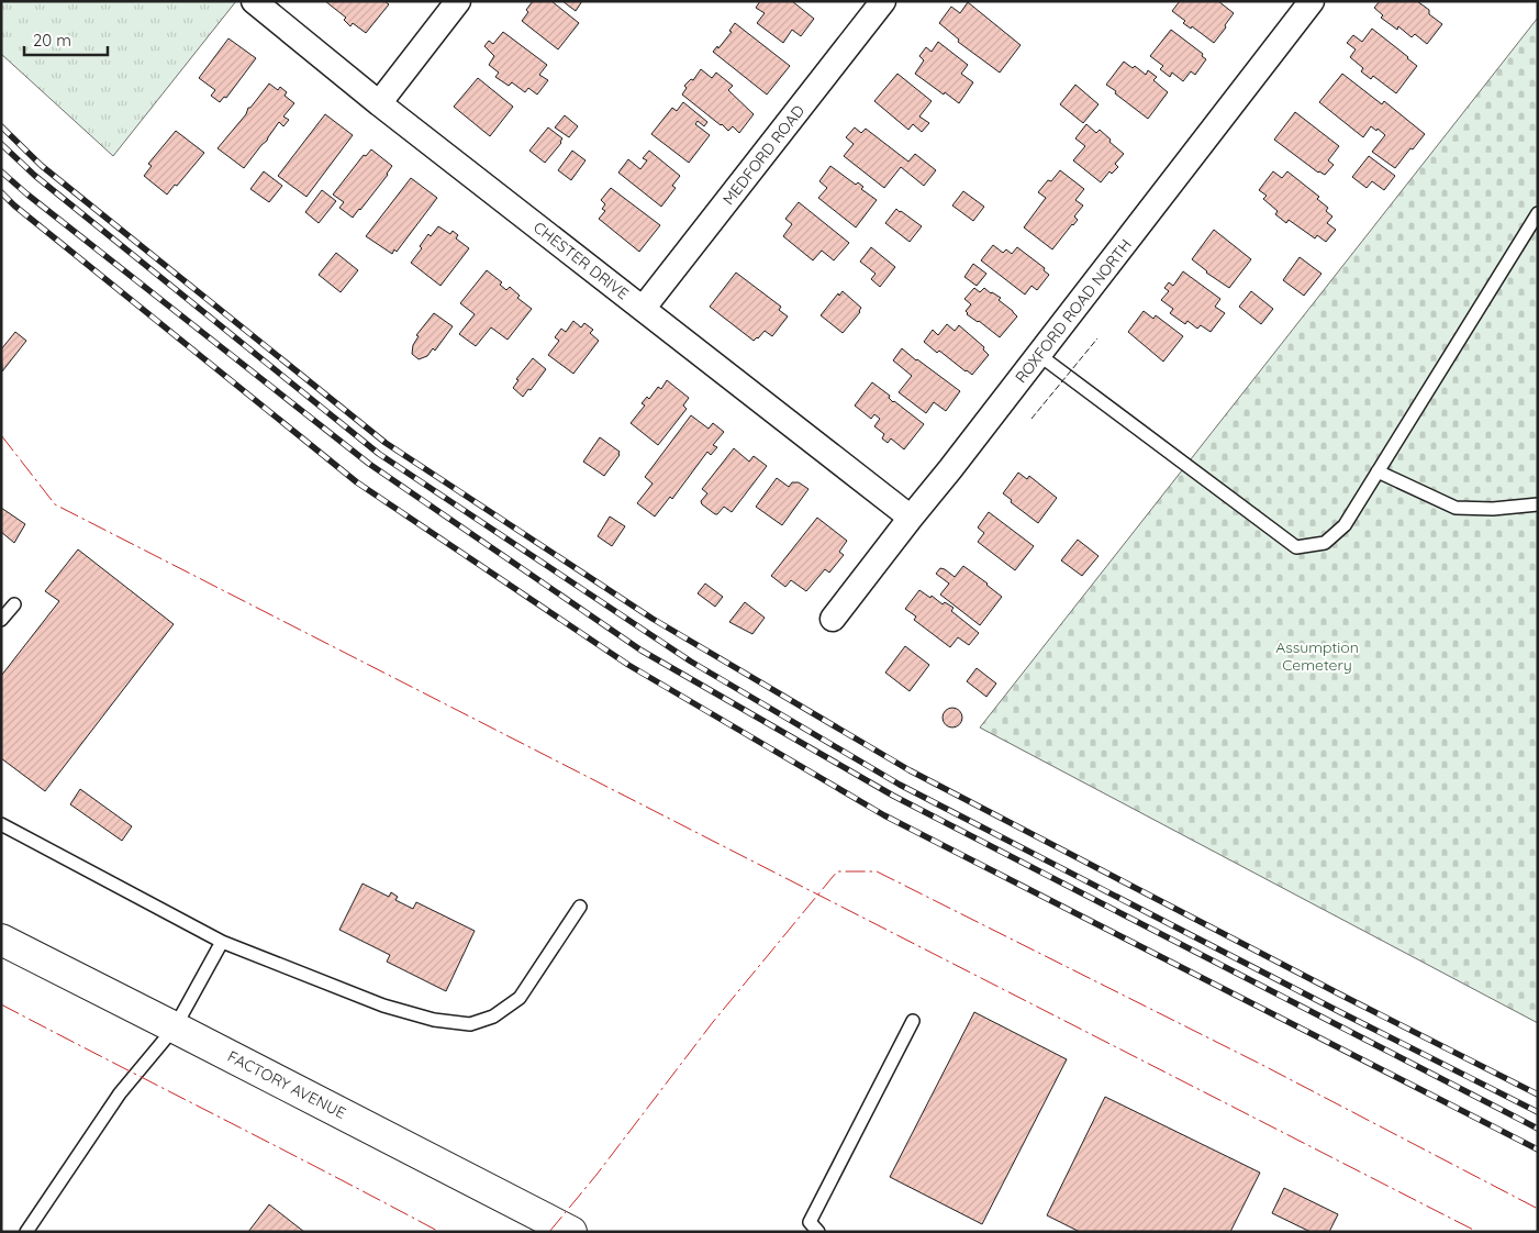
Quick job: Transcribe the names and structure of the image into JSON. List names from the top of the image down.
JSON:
{
  "streets": {
    "street": [
      "MEDFORD ROAD",
      "CHESTER DRIVE",
      "ROXFORD ROAD NORTH",
      "FACTORY AVENUE"
    ]
  },
  "crossings": [
    ["MEDFORD ROAD", "CHESTER DRIVE"],
    ["CHESTER DRIVE", "ROXFORD ROAD NORTH"]
  ],
  "parks": ["Assumption Cemetery"],
  "scale_bar": "20 m"
}
